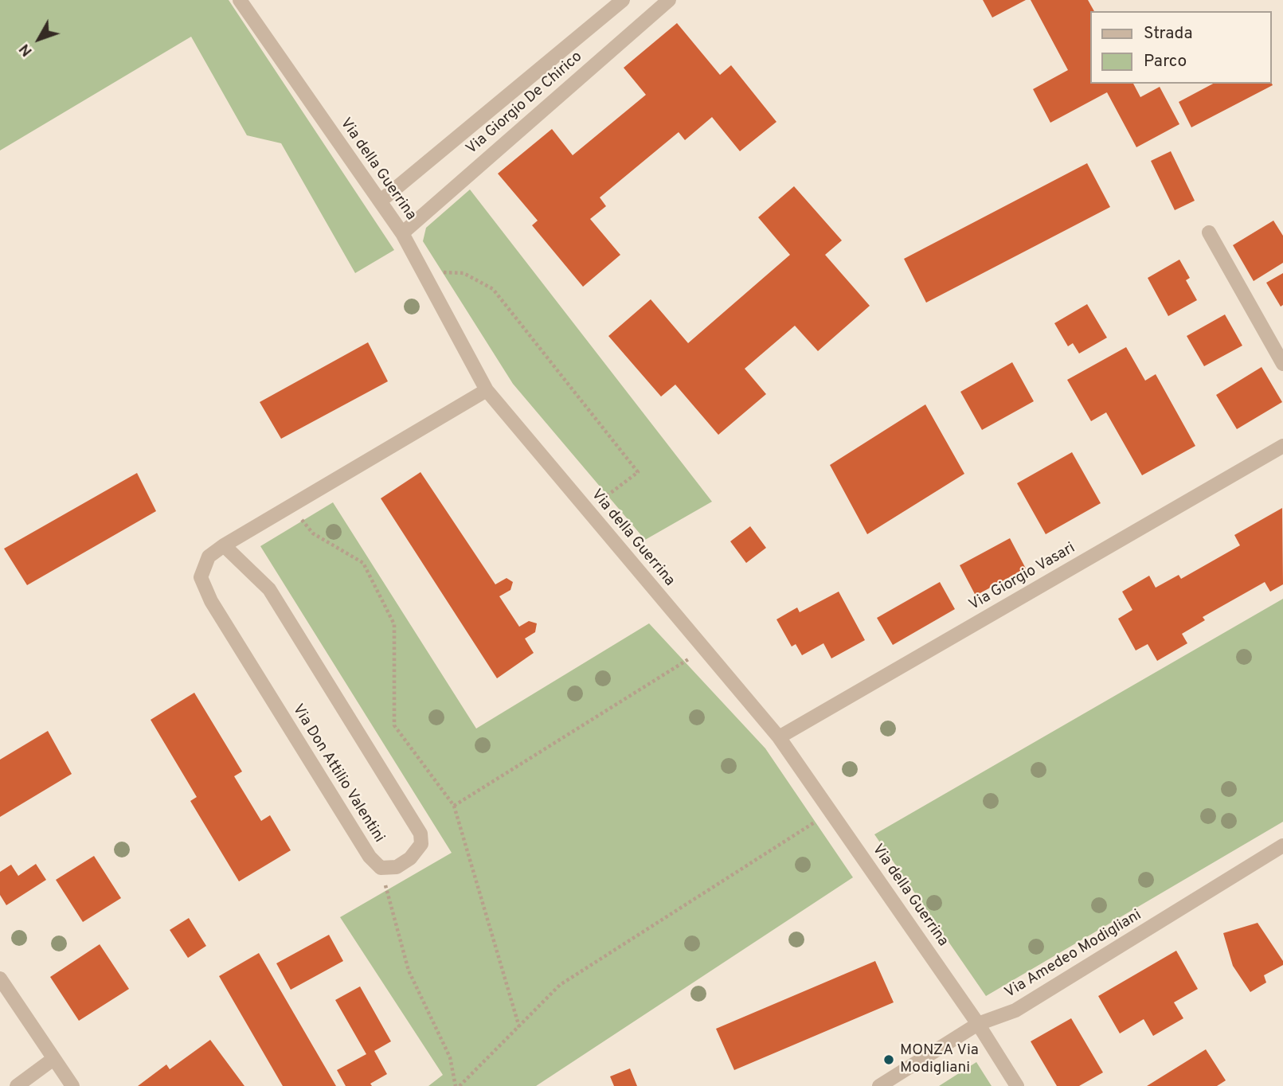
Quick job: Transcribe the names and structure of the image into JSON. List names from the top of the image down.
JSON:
{
  "streets": {
    "street": [
      "Via Giorgio De Chirico",
      "Via della Guerrina",
      "Via Giorgio Vasari",
      "Via Don Attilio Valentini",
      "Via Amedeo Modigliani"
    ]
  },
  "crossings": [
    ["Via Giorgio De Chirico", "Via della Guerrina"],
    ["Via della Guerrina", "Via Giorgio Vasari"],
    ["Via della Guerrina", "Via Don Attilio Valentini"],
    ["Via della Guerrina", "Via Amedeo Modigliani"]
  ],
  "places": ["MONZA Via Modigliani"],
  "legend": ["Strada", "Parco"],
  "north": "bottom left"
}
